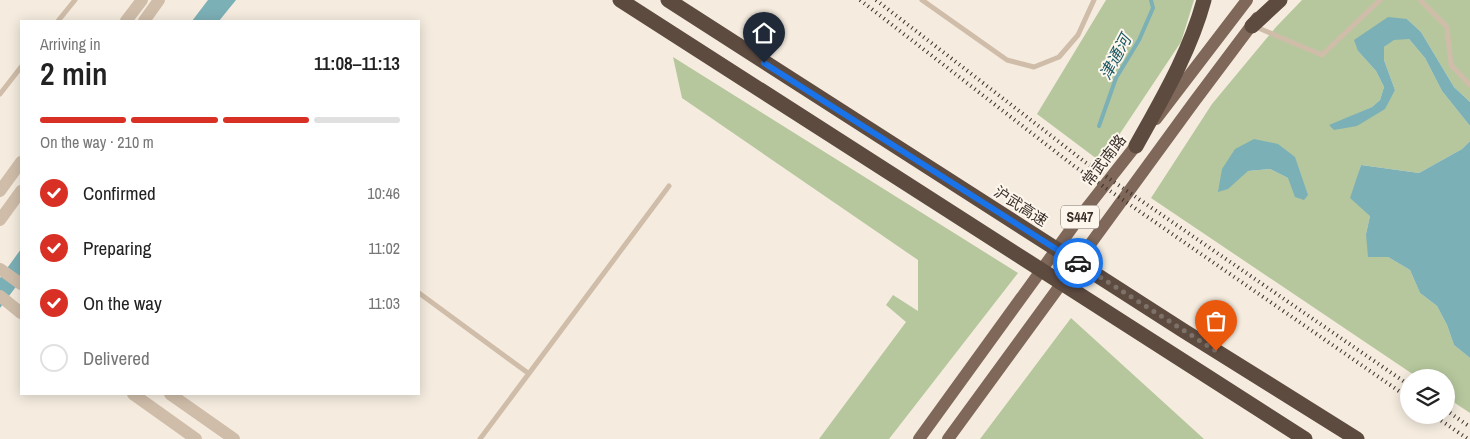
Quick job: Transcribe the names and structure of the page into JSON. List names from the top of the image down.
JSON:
{
  "streets": {
    "highway": ["沪武高速"],
    "main road": ["常武南路", "S447"]
  },
  "water": ["津通河"],
  "page": {
    "heading": ["2 min", "Arriving in", "11:08–11:13"],
    "bar": "On the way · 210 m",
    "list": [
      ["Confirmed", "10:46"],
      ["Preparing", "11:02"],
      ["On the way", "11:03"],
      "Delivered"
    ]
  }
}
